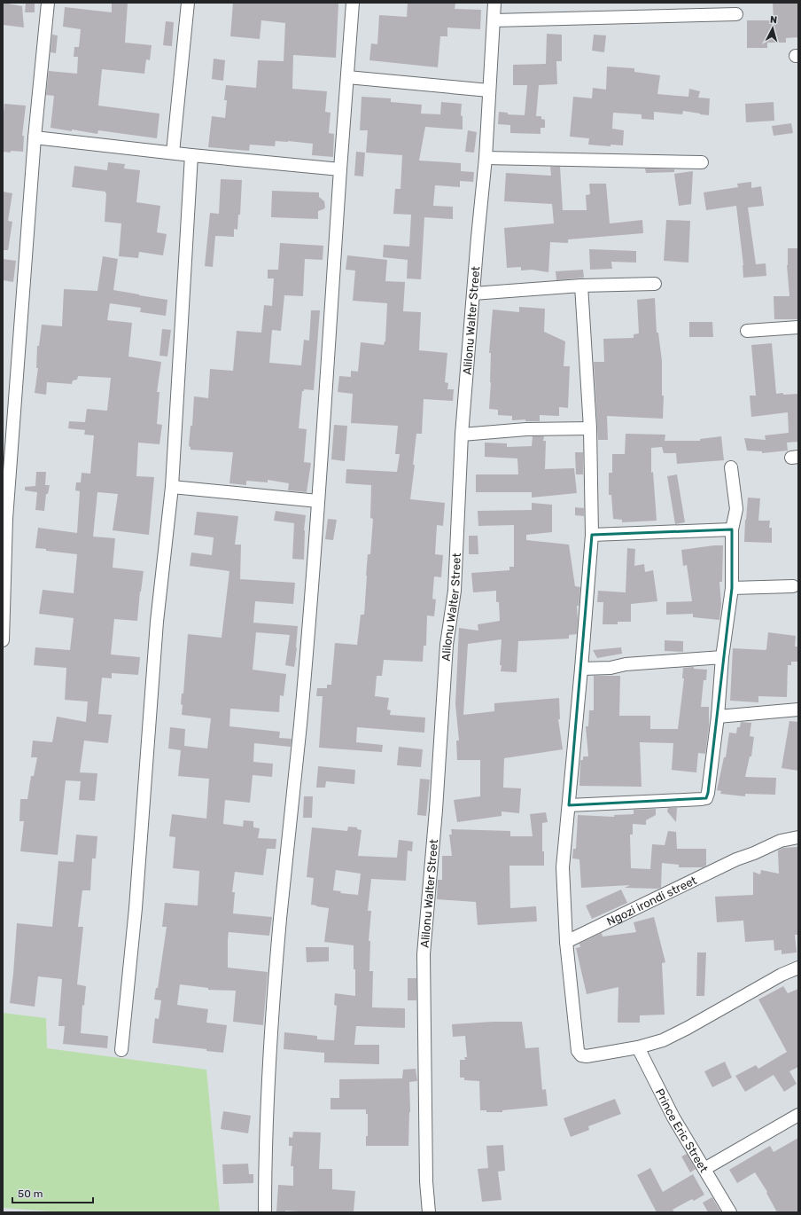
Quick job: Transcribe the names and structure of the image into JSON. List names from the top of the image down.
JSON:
{
  "streets": {
    "street": ["Alilonu Walter Street", "Ngozi irondi street", "Prince Eric Street"]
  },
  "scale_bar": "50 m",
  "north": "top"
}
